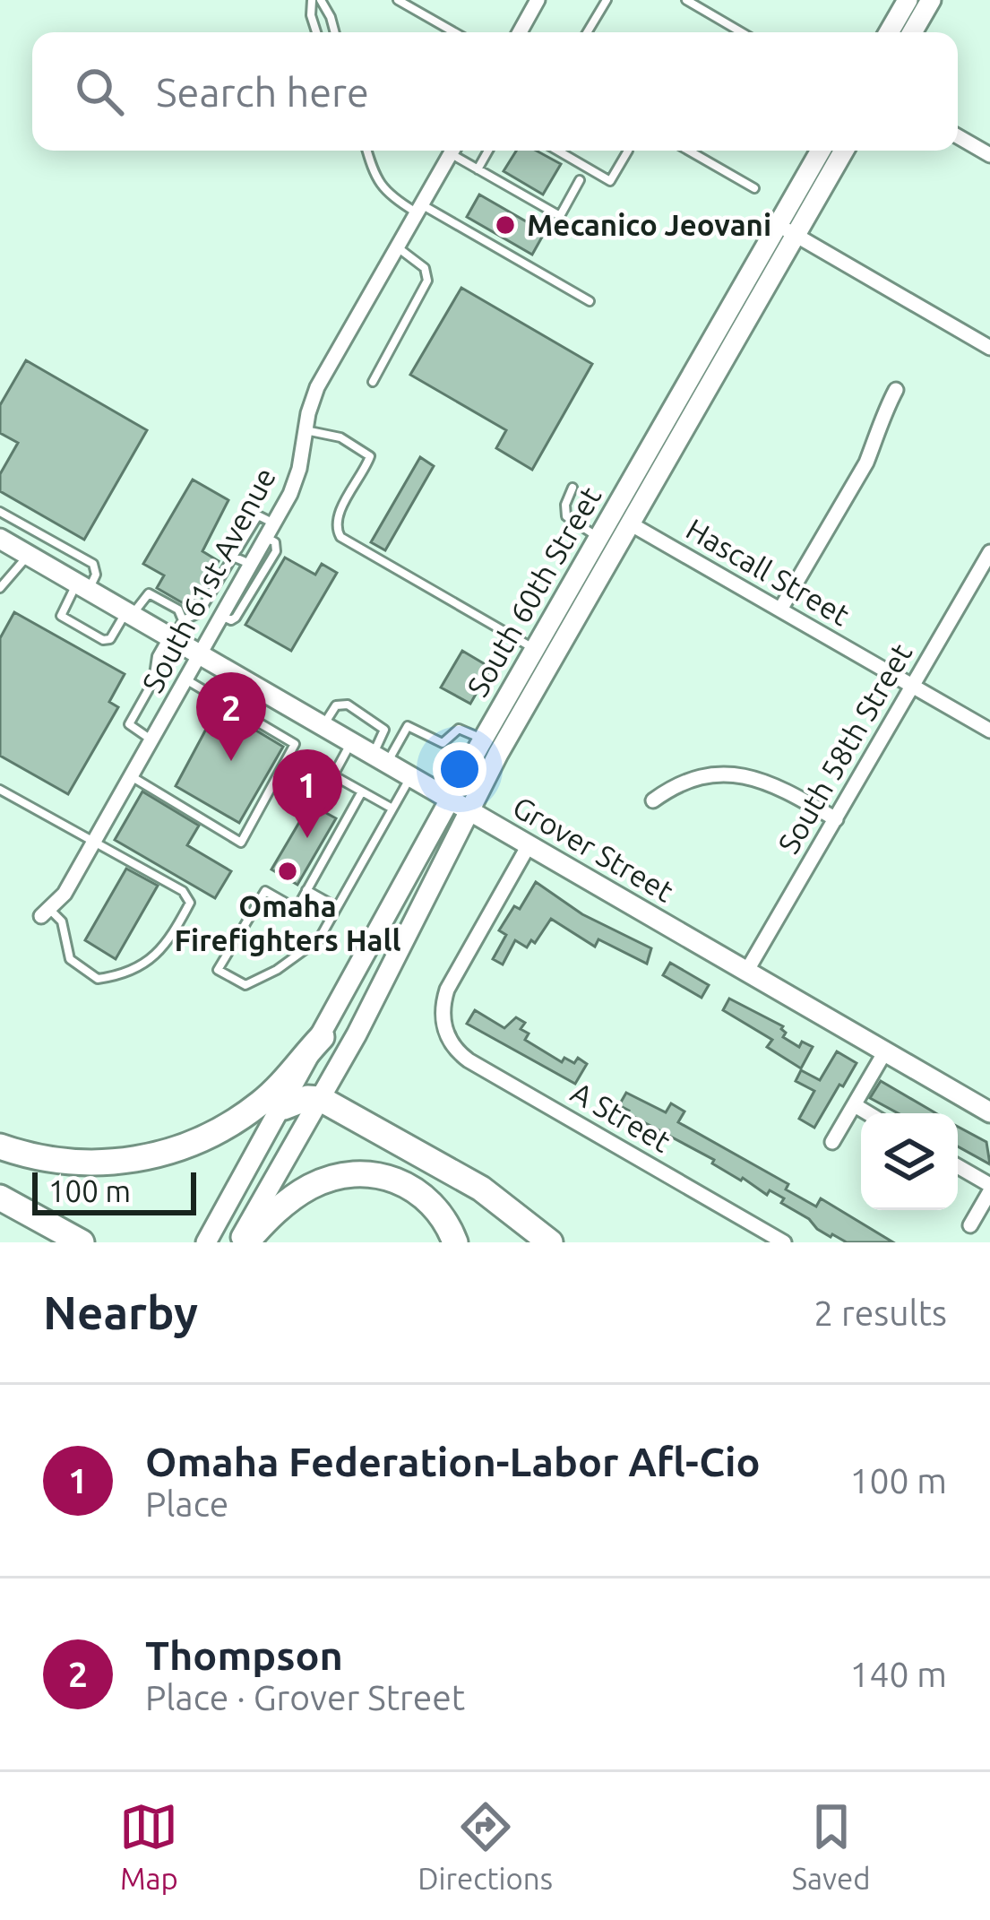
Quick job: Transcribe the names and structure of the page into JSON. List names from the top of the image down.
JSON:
{
  "streets": {
    "main road": ["South 60th Street", "Grover Street"],
    "street": [
      "Hascall Street",
      "South 61st Avenue",
      "South 58th Street",
      "A Street"
    ]
  },
  "crossings": [
    ["Hascall Street", "South 60th Street"],
    ["Hascall Street", "South 58th Street"],
    ["South 61st Avenue", "Grover Street"],
    ["South 60th Street", "Grover Street"],
    ["South 58th Street", "Grover Street"],
    ["Grover Street", "A Street"]
  ],
  "places": ["Mecanico Jeovani", "Omaha Firefighters Hall"],
  "scale_bar": "100 m",
  "page": {
    "search": "Search here",
    "pins": ["2", "1"],
    "scale": "100 m",
    "heading": ["Nearby", "2 results"],
    "list": [
      {
        "mark": "1",
        "name": "Omaha Federation-Labor Afl-Cio",
        "note": "Place",
        "value": "100 m"
      },
      {
        "mark": "2",
        "name": "Thompson",
        "note": "Place · Grover Street",
        "value": "140 m"
      }
    ],
    "nav": ["Map", "Directions", "Saved"]
  }
}
